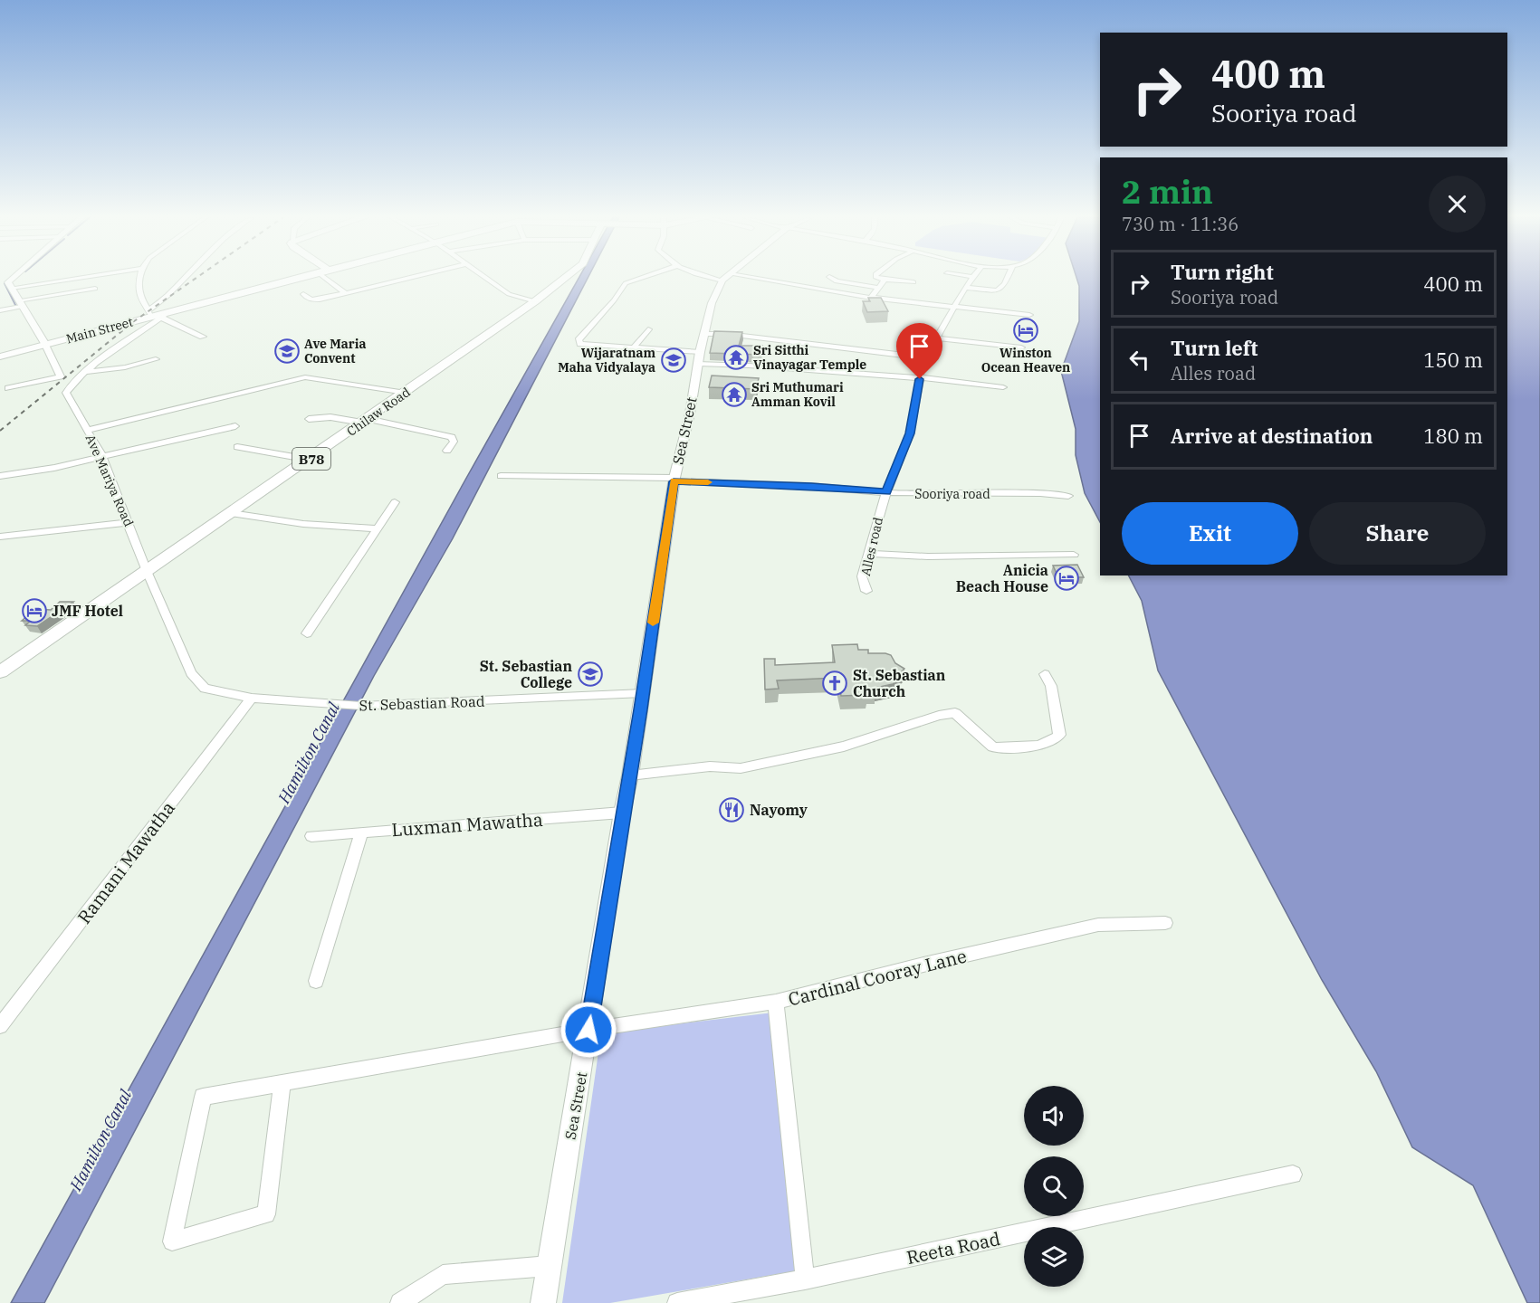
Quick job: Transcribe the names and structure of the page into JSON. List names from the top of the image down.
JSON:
{
  "streets": {
    "main road": ["Main Street", "Chilaw Road", "B78"],
    "street": [
      "Sea Street",
      "Ave Mariya Road",
      "Sooriya road",
      "Alles road",
      "St. Sebastian Road",
      "Luxman Mawatha",
      "Ramani Mawatha",
      "Cardinal Cooray Lane",
      "Reeta Road"
    ]
  },
  "crossings": [
    ["Main Street", "Ave Mariya Road"],
    ["Chilaw Road", "Ave Mariya Road"],
    ["Chilaw Road", "St. Sebastian Road"],
    ["Sea Street", "Sooriya road"],
    ["Sea Street", "St. Sebastian Road"],
    ["Sea Street", "Luxman Mawatha"],
    ["Sea Street", "Cardinal Cooray Lane"],
    ["Ave Mariya Road", "St. Sebastian Road"],
    ["Sooriya road", "Alles road"],
    ["St. Sebastian Road", "Ramani Mawatha"]
  ],
  "water": ["Hamilton Canal"],
  "places": {
    "hotel": ["Winston Ocean Heaven", "Anicia Beach House", "JMF Hotel"],
    "school or university": ["Ave Maria Convent", "Wijaratnam Maha Vidyalaya", "St. Sebastian College"],
    "temple": ["Sri Sitthi Vinayagar Temple", "Sri Muthumari Amman Kovil"],
    "church": ["St. Sebastian Church"],
    "restaurant": ["Nayomy"]
  },
  "page": {
    "turn": ["400 m", "Sooriya road"],
    "heading": ["2 min", "730 m · 11:36"],
    "list": [
      {
        "name": "Turn right",
        "note": "Sooriya road",
        "value": "400 m"
      },
      {
        "name": "Turn left",
        "note": "Alles road",
        "value": "150 m"
      },
      {
        "name": "Arrive at destination",
        "value": "180 m"
      }
    ],
    "buttons": ["Exit", "Share"]
  }
}
